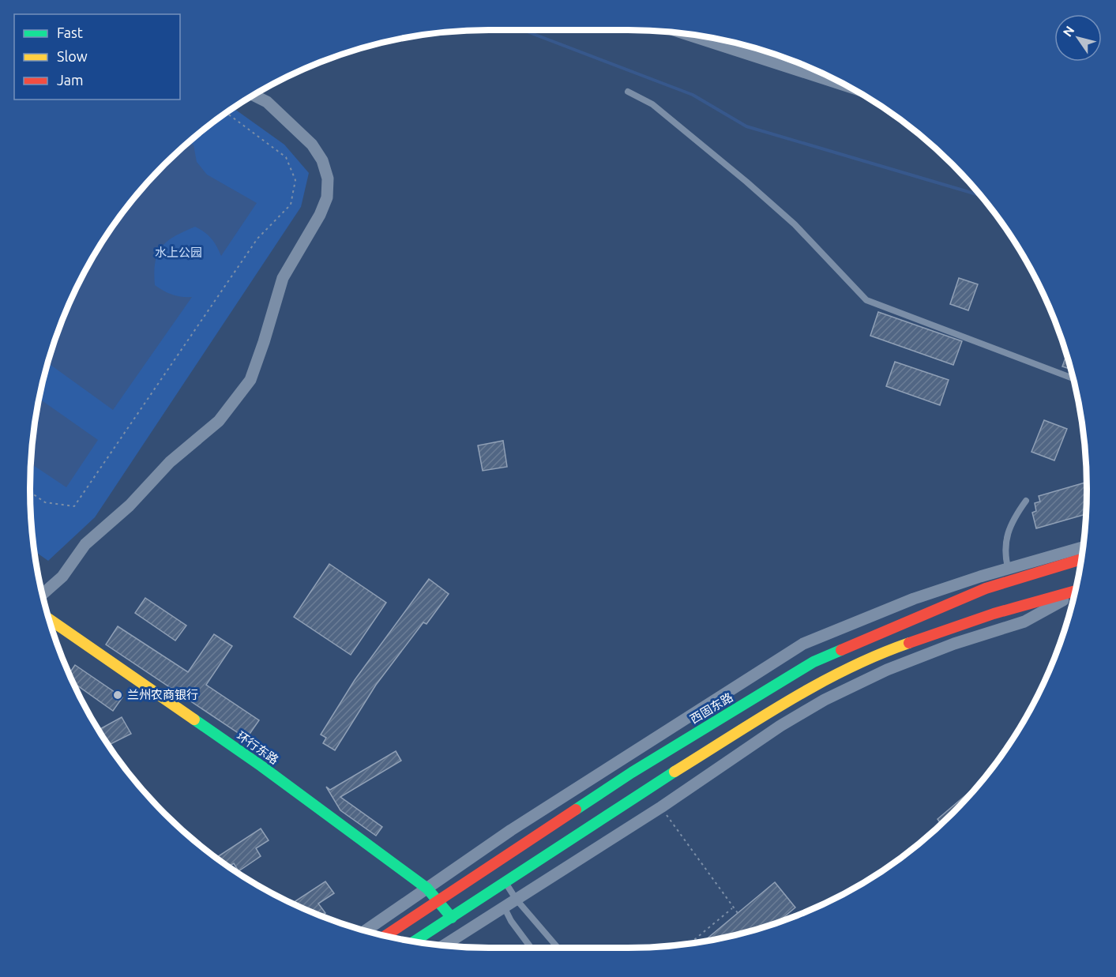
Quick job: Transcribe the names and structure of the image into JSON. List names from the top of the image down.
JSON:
{
  "streets": {
    "main road": ["西固东路", "环行东路"]
  },
  "crossings": [
    ["西固东路", "环行东路"]
  ],
  "parks": ["水上公园"],
  "places": ["兰州农商银行"],
  "legend": ["Fast", "Slow", "Jam"],
  "north": "top left"
}
